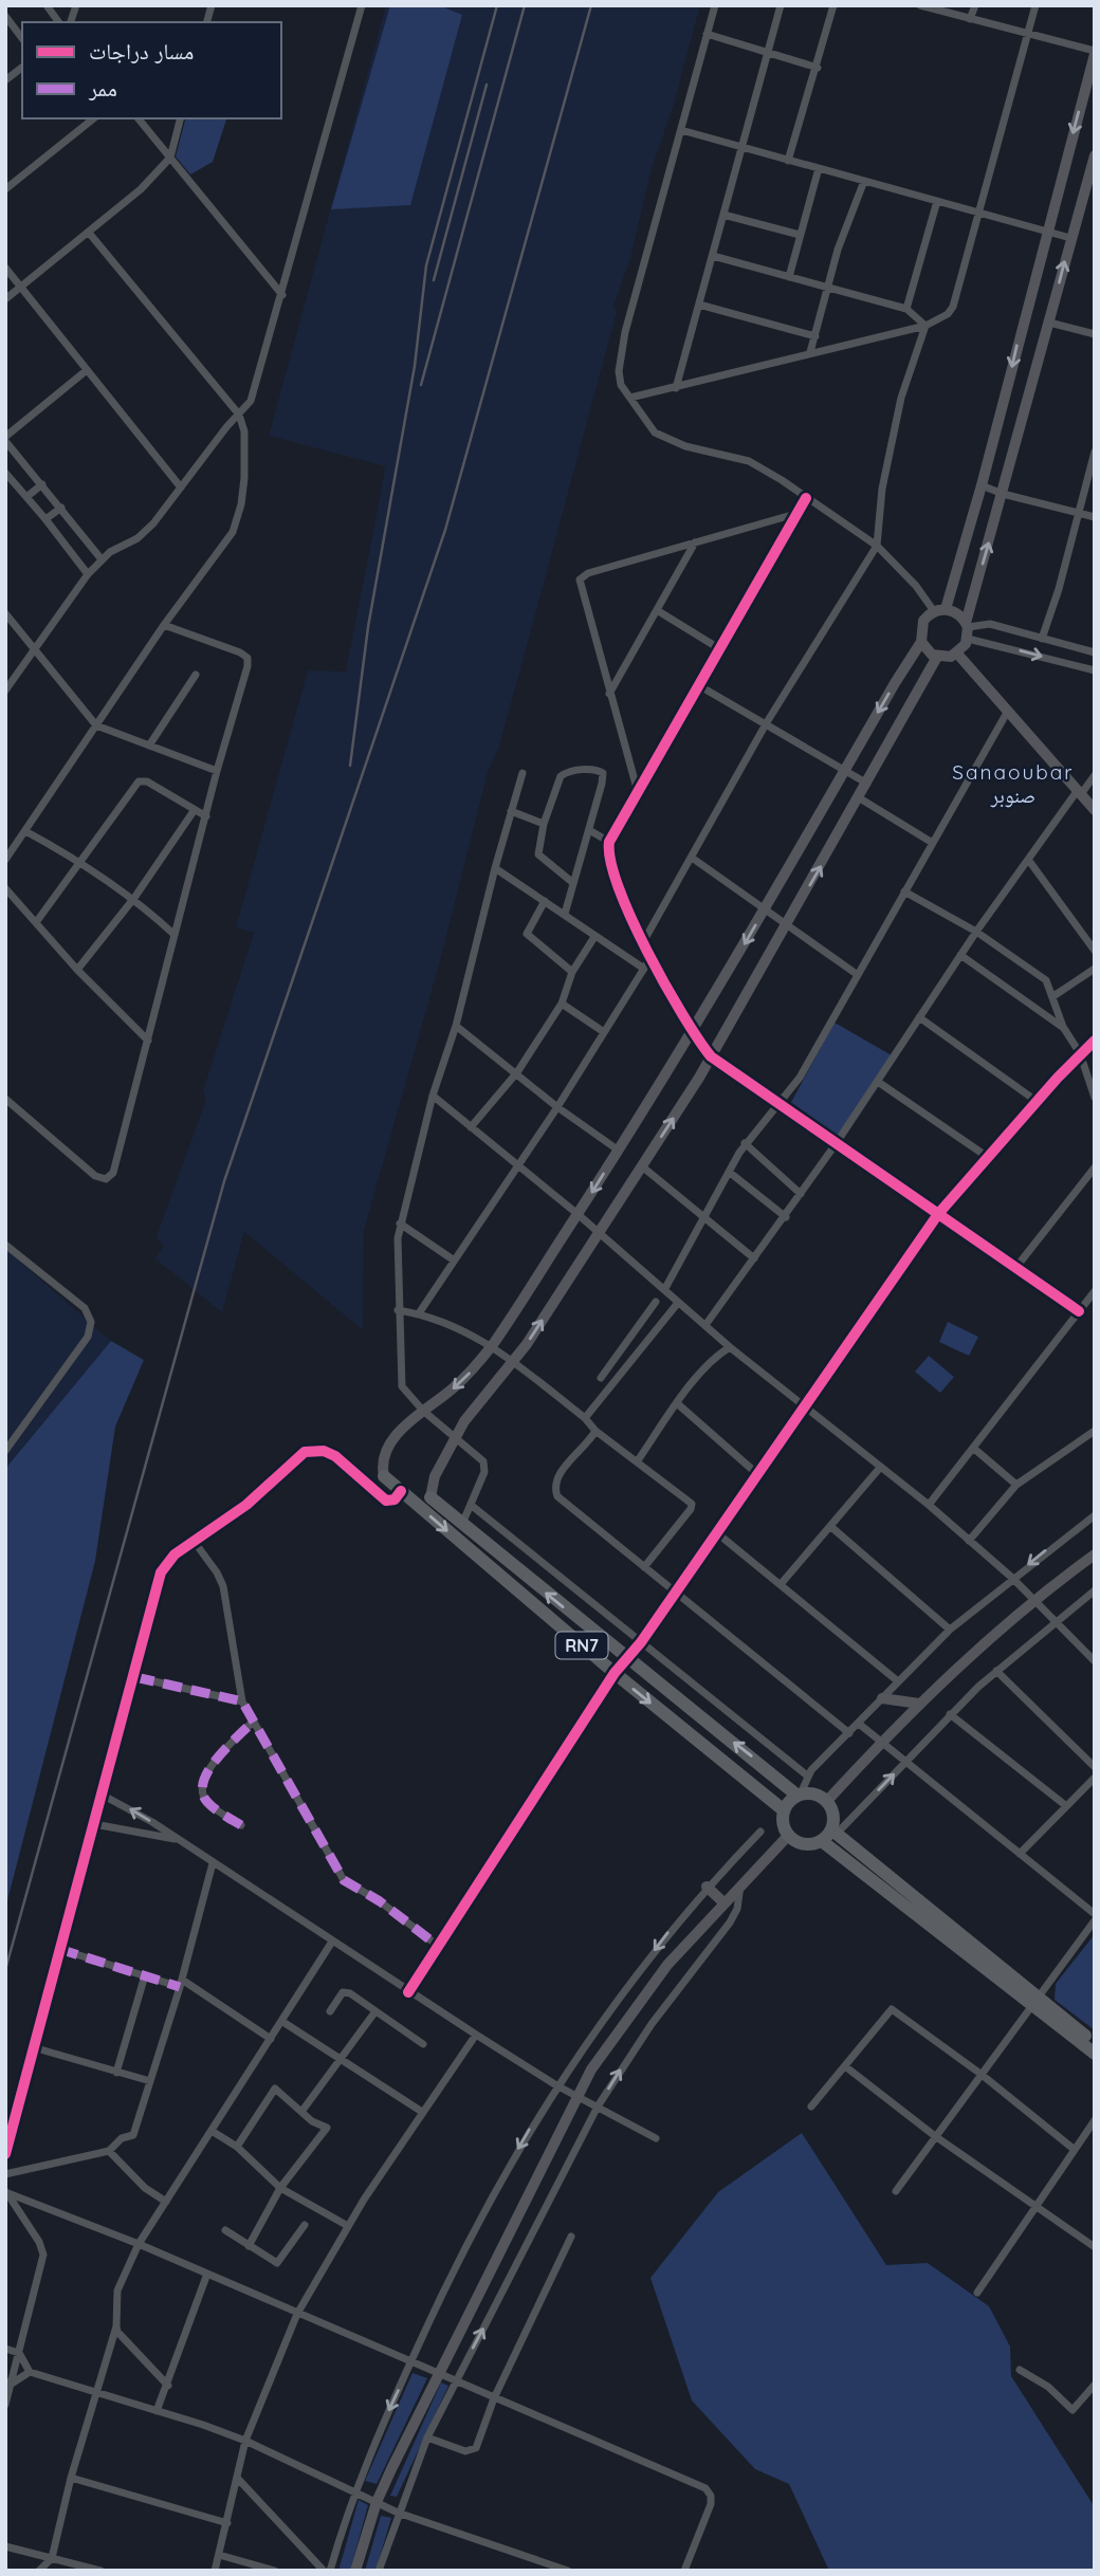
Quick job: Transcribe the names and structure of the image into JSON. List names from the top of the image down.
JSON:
{
  "streets": {
    "main road": ["RN7"]
  },
  "districts": ["Sanaoubar صنوبر"],
  "legend": ["مسار دراجات", "ممر"]
}
